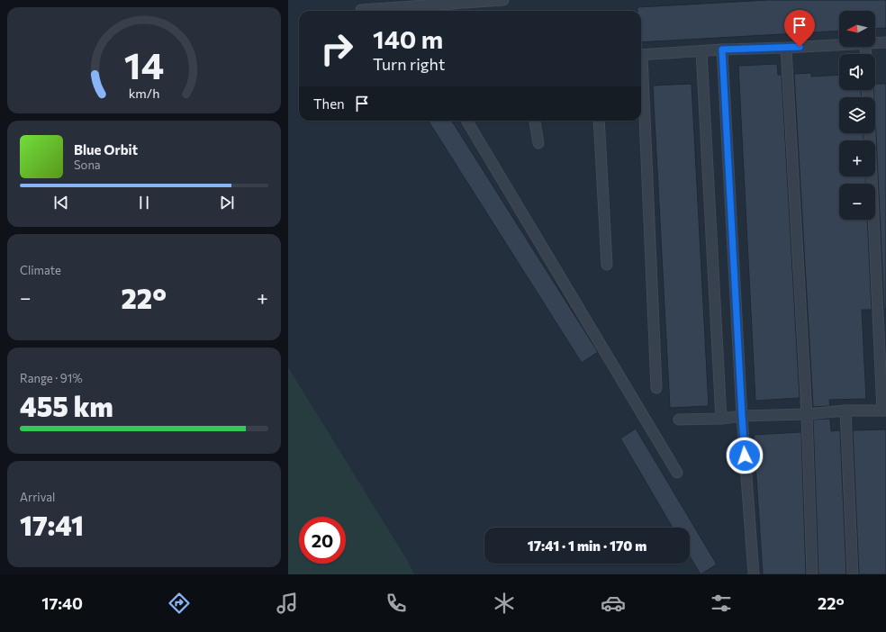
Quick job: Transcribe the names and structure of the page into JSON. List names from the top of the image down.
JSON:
{
  "north": "left",
  "page": {
    "map_buttons": ["+", "−"],
    "turn": ["140 m", "Turn right"],
    "then": "Then",
    "song": ["Blue Orbit", "Sona"],
    "tile": [
      "Climate",
      ["Range · 91%", "455 km"],
      ["Arrival", "17:41"]
    ],
    "heat": ["−", "22°", "+"],
    "limit": "20",
    "trip": "17:41 · 1 min · 170 m",
    "tabs": ["17:40", "22°"],
    "gauge": ["14", "km/h"]
  }
}
